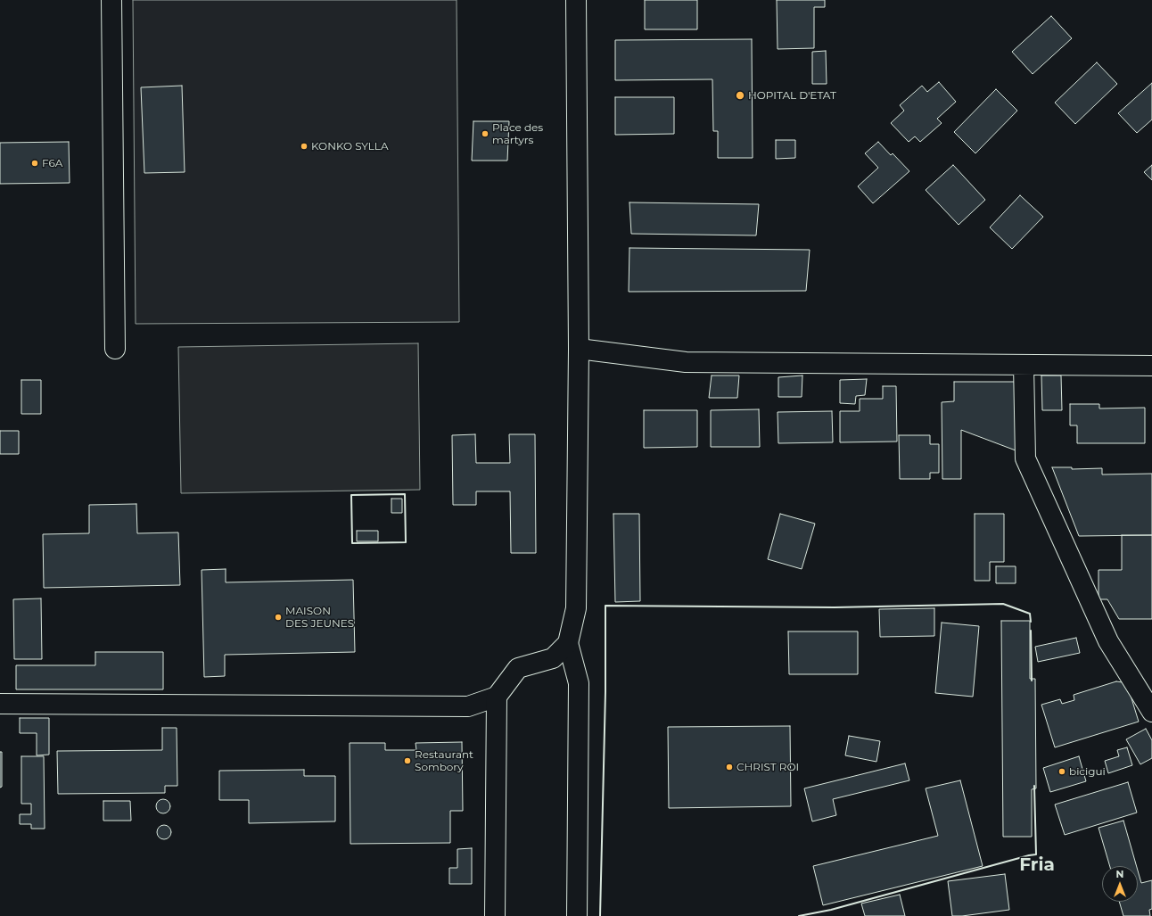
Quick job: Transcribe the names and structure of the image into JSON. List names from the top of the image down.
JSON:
{
  "districts": ["Fria"],
  "places": [
    "HOPITAL D'ETAT",
    "Place des martyrs",
    "KONKO SYLLA",
    "F6A",
    "MAISON DES JEUNES",
    "Restaurant Sombory",
    "CHRIST ROI",
    "bicigui"
  ],
  "north": "top"
}
